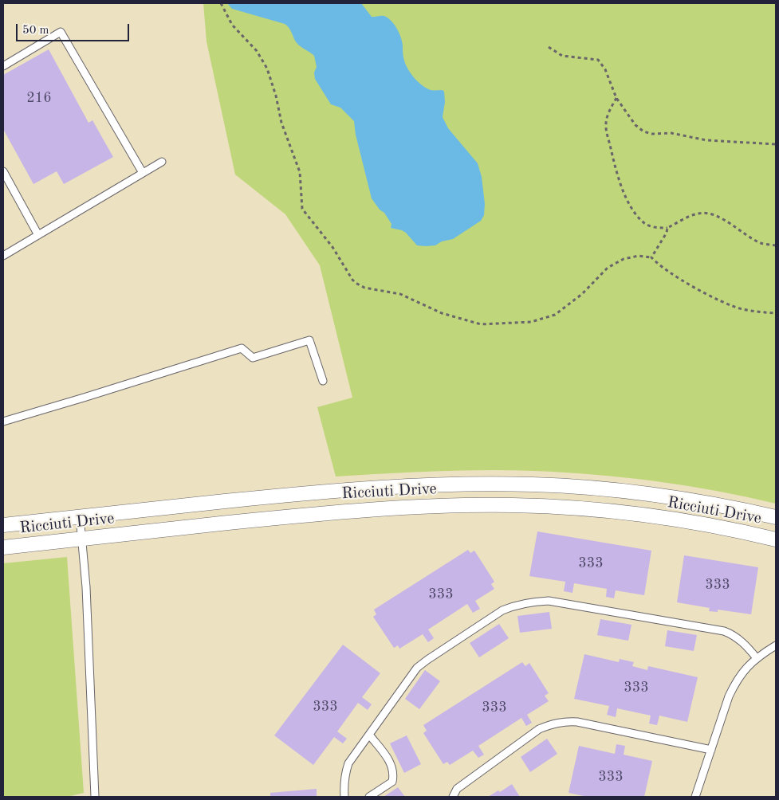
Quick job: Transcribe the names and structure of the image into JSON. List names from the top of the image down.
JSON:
{
  "streets": {
    "street": ["Ricciuti Drive"]
  },
  "house_numbers": [
    "216",
    "333",
    "333",
    "333",
    "333",
    "333",
    "333",
    "333"
  ],
  "scale_bar": "50 m"
}
